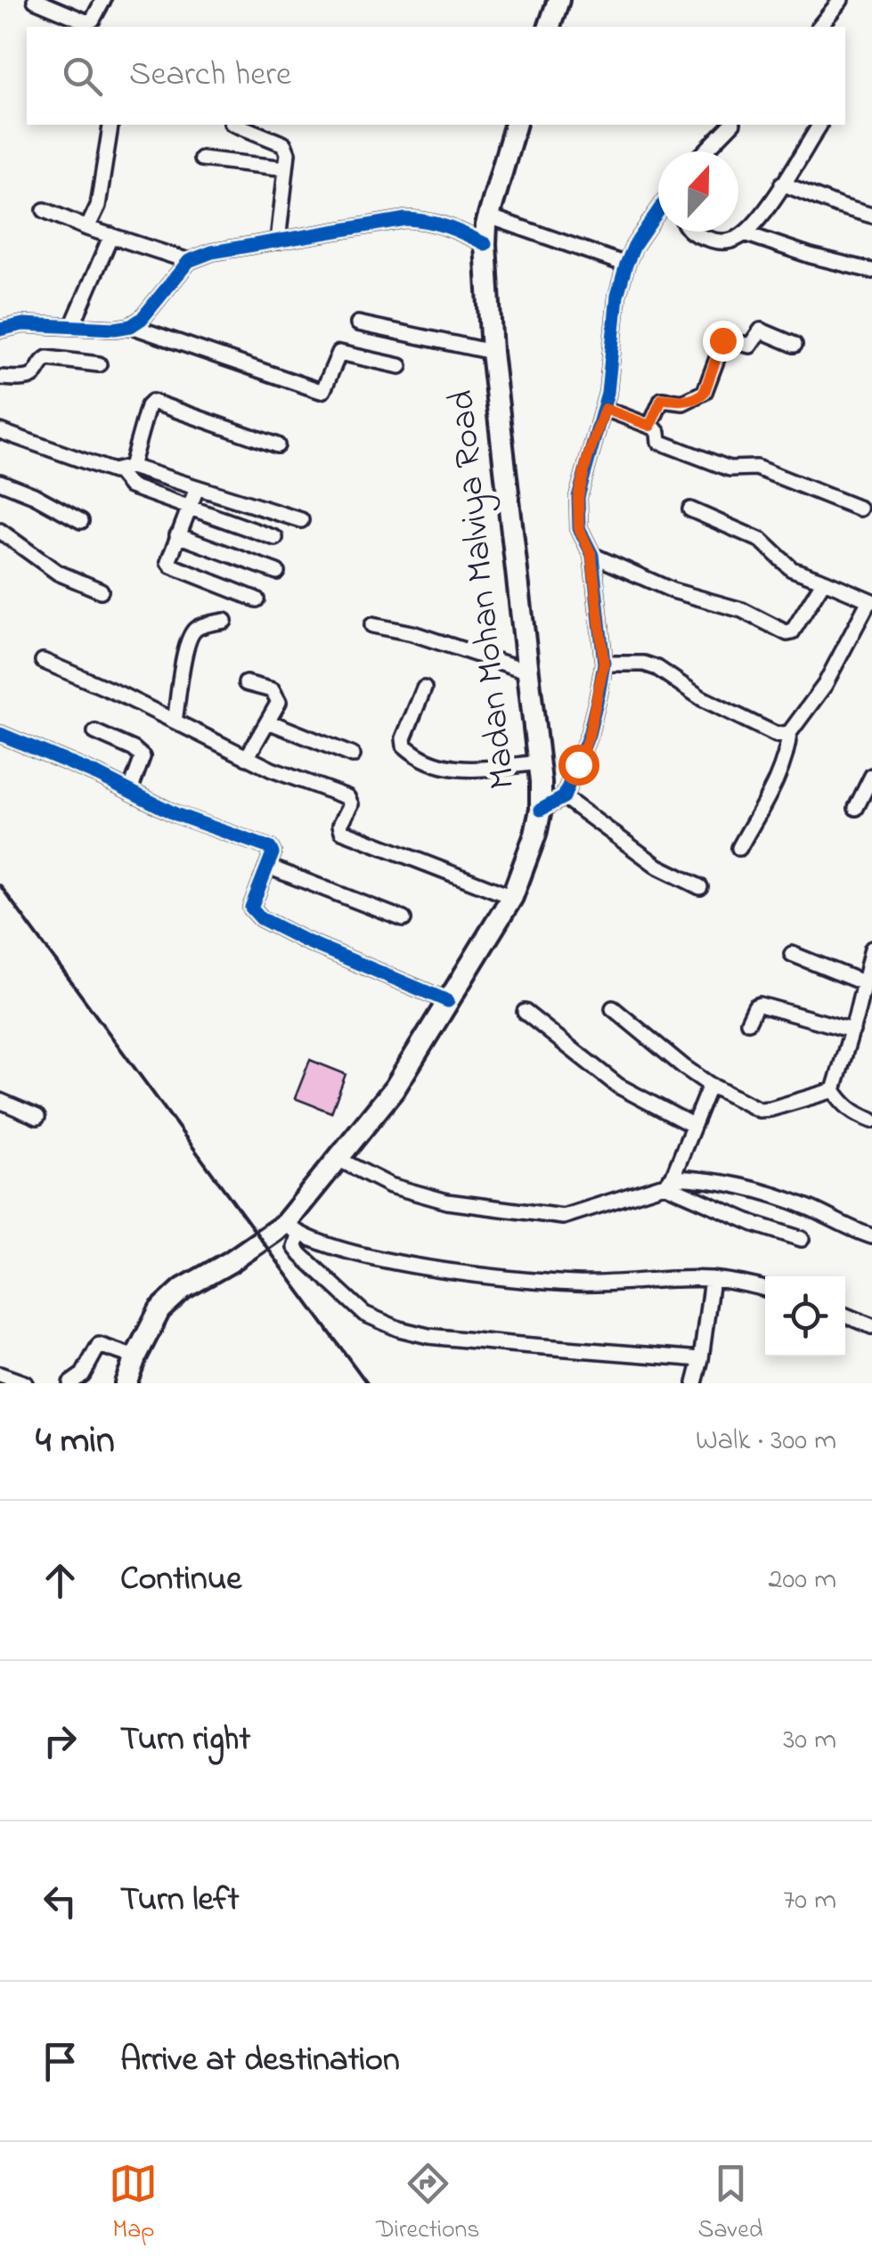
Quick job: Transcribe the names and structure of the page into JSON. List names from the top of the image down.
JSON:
{
  "streets": {
    "highway": ["Madan Mohan Malviya Road"]
  },
  "north": "top",
  "page": {
    "search": "Search here",
    "heading": ["4 min", "Walk · 300 m"],
    "list": [
      ["Continue", "200 m"],
      ["Turn right", "30 m"],
      ["Turn left", "70 m"],
      "Arrive at destination"
    ],
    "nav": ["Map", "Directions", "Saved"]
  }
}
